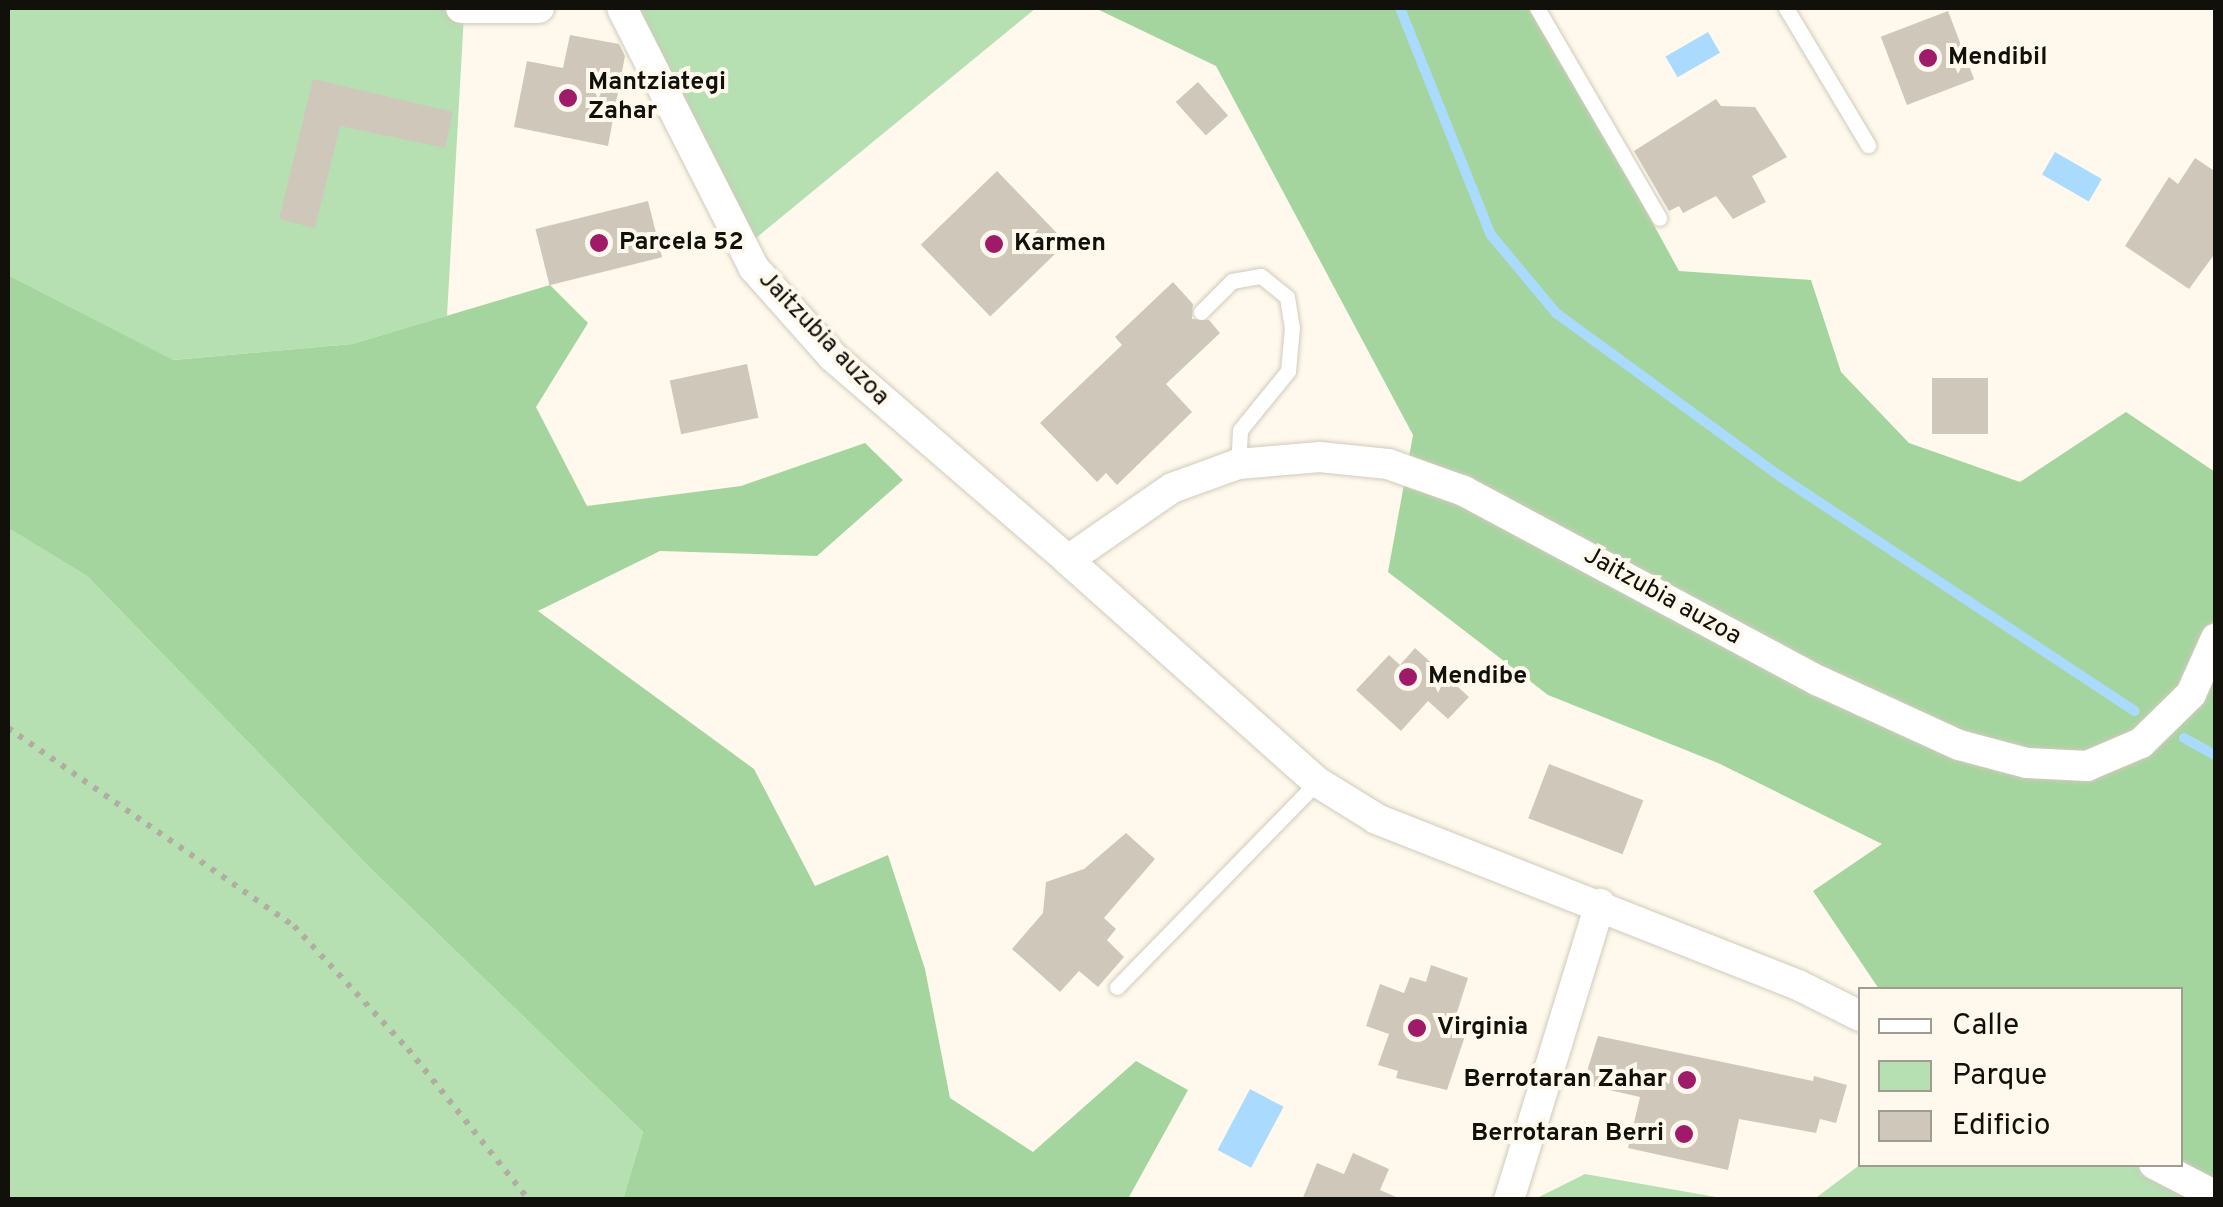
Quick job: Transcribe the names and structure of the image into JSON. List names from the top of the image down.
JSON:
{
  "streets": {
    "street": ["Jaitzubia auzoa"]
  },
  "places": [
    "Mendibil",
    "Mantziategi Zahar",
    "Parcela 52",
    "Karmen",
    "Mendibe",
    "Virginia",
    "Berrotaran Zahar",
    "Berrotaran Berri"
  ],
  "legend": ["Calle", "Parque", "Edificio"]
}
